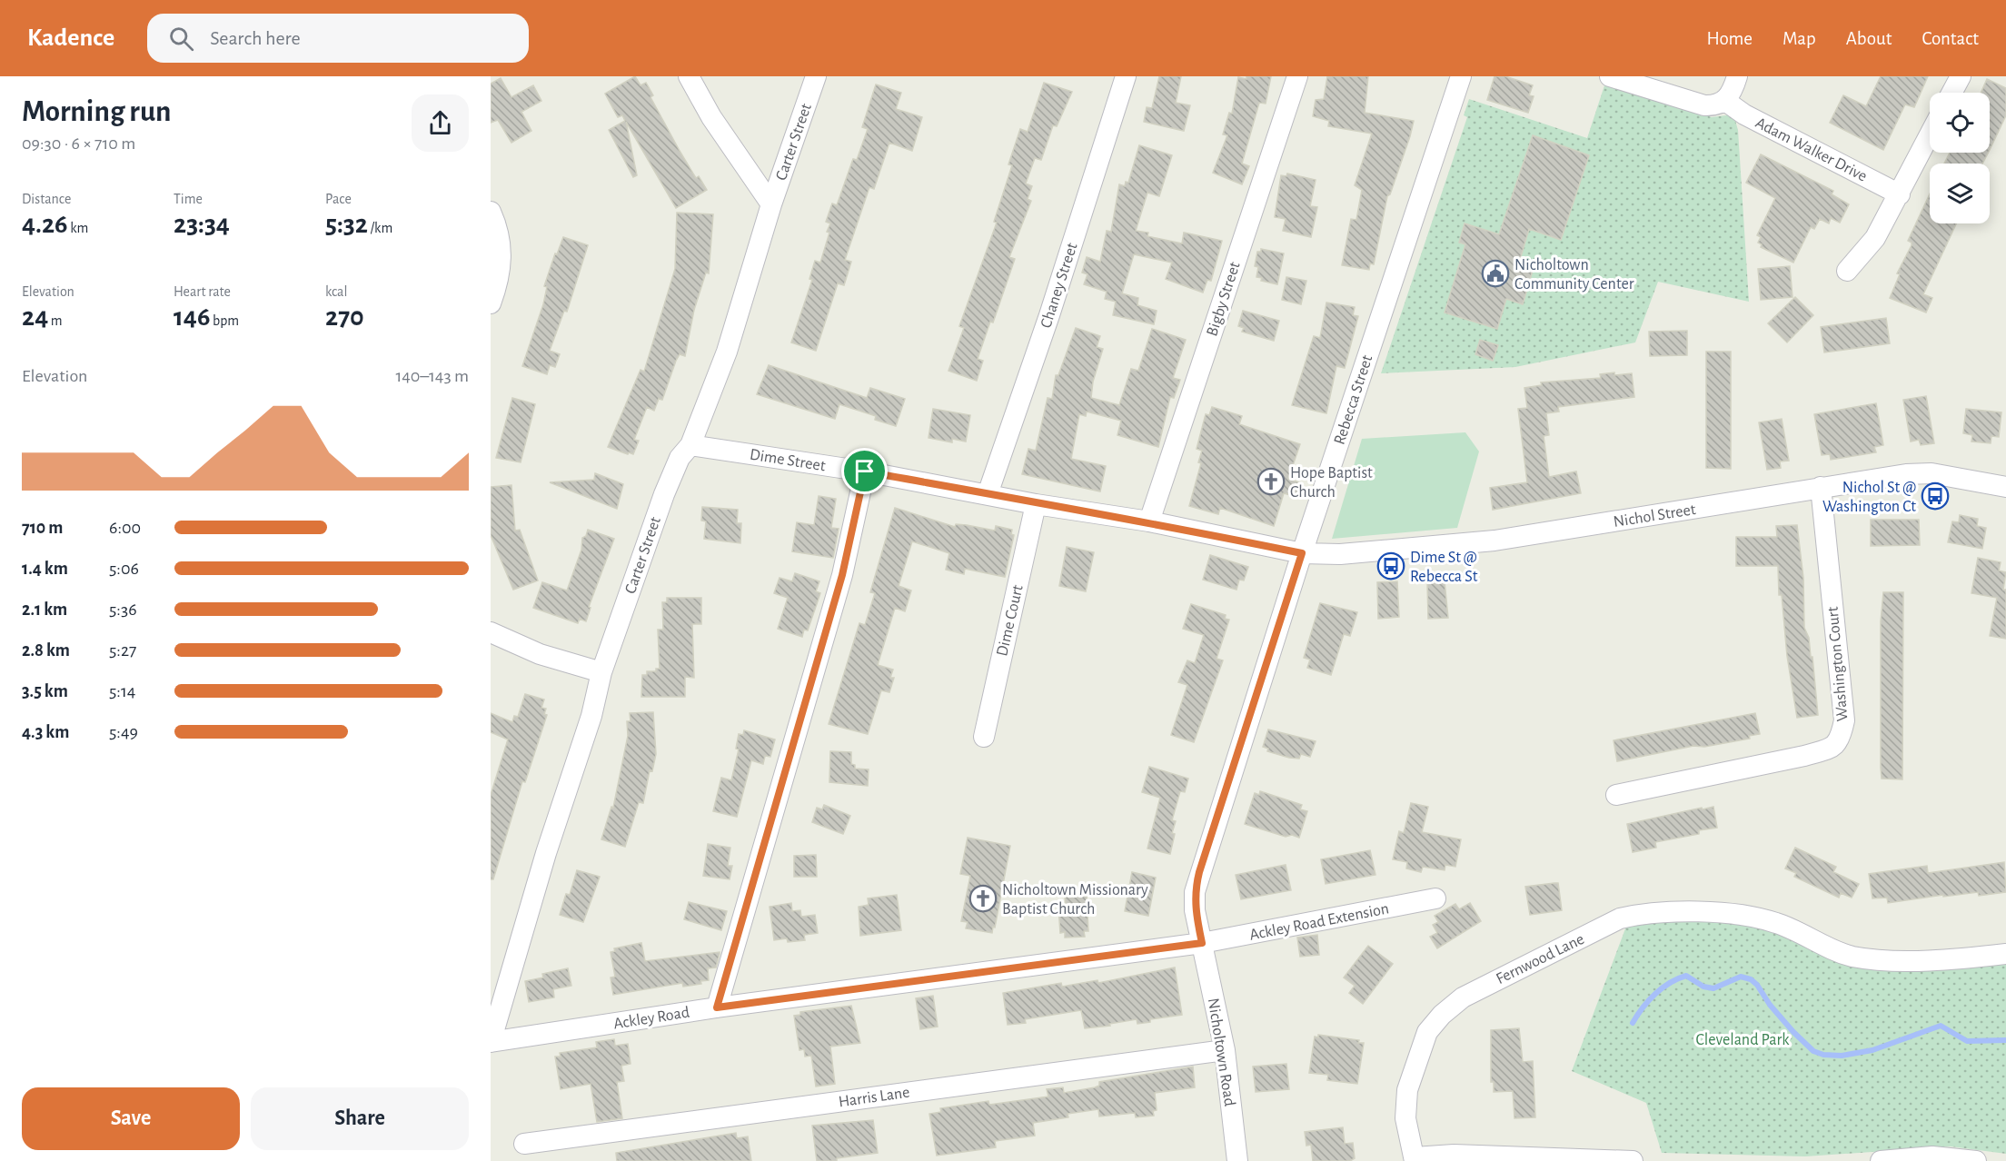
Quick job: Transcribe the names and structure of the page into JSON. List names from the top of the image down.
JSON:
{
  "streets": {
    "street": [
      "Carter Street",
      "Adam Walker Drive",
      "Chaney Street",
      "Bigby Street",
      "Rebecca Street",
      "Dime Street",
      "Nichol Street",
      "Dime Court",
      "Washington Court",
      "Ackley Road Extension",
      "Fernwood Lane",
      "Ackley Road",
      "Nicholtown Road",
      "Harris Lane"
    ]
  },
  "crossings": [
    ["Carter Street", "Dime Street"],
    ["Carter Street", "Ackley Road"],
    ["Chaney Street", "Dime Street"],
    ["Bigby Street", "Dime Street"],
    ["Rebecca Street", "Dime Street"],
    ["Rebecca Street", "Nichol Street"],
    ["Rebecca Street", "Ackley Road Extension"],
    ["Rebecca Street", "Ackley Road"],
    ["Rebecca Street", "Nicholtown Road"],
    ["Dime Street", "Nichol Street"],
    ["Dime Street", "Dime Court"],
    ["Nichol Street", "Washington Court"],
    ["Ackley Road Extension", "Ackley Road"],
    ["Ackley Road Extension", "Nicholtown Road"],
    ["Ackley Road", "Nicholtown Road"],
    ["Nicholtown Road", "Harris Lane"]
  ],
  "parks": ["Cleveland Park"],
  "places": {
    "public building": ["Nicholtown Community Center"],
    "church": ["Hope Baptist Church", "Nicholtown Missionary Baptist Church"],
    "bus stop": ["Nichol St @ Washington Ct", "Dime St @ Rebecca St"]
  },
  "page": {
    "header": "Kadence",
    "search": "Search here",
    "nav": [
      "Home",
      "Map",
      "About",
      "Contact"
    ],
    "heading": ["Morning run", "09:30 · 6 × 710 m"],
    "stats": [
      ["Distance", "4.26 km"],
      ["Time", "23:34"],
      ["Pace", "5:32 /km"],
      ["Elevation", "24 m"],
      ["Heart rate", "146 bpm"],
      ["kcal", "270"]
    ],
    "chart": ["Elevation", "140–143 m"],
    "list": [
      {
        "name": "710 m",
        "note": "6:00"
      },
      {
        "name": "1.4 km",
        "note": "5:06"
      },
      {
        "name": "2.1 km",
        "note": "5:36"
      },
      {
        "name": "2.8 km",
        "note": "5:27"
      },
      {
        "name": "3.5 km",
        "note": "5:14"
      },
      {
        "name": "4.3 km",
        "note": "5:49"
      }
    ],
    "buttons": ["Save", "Share"]
  }
}
